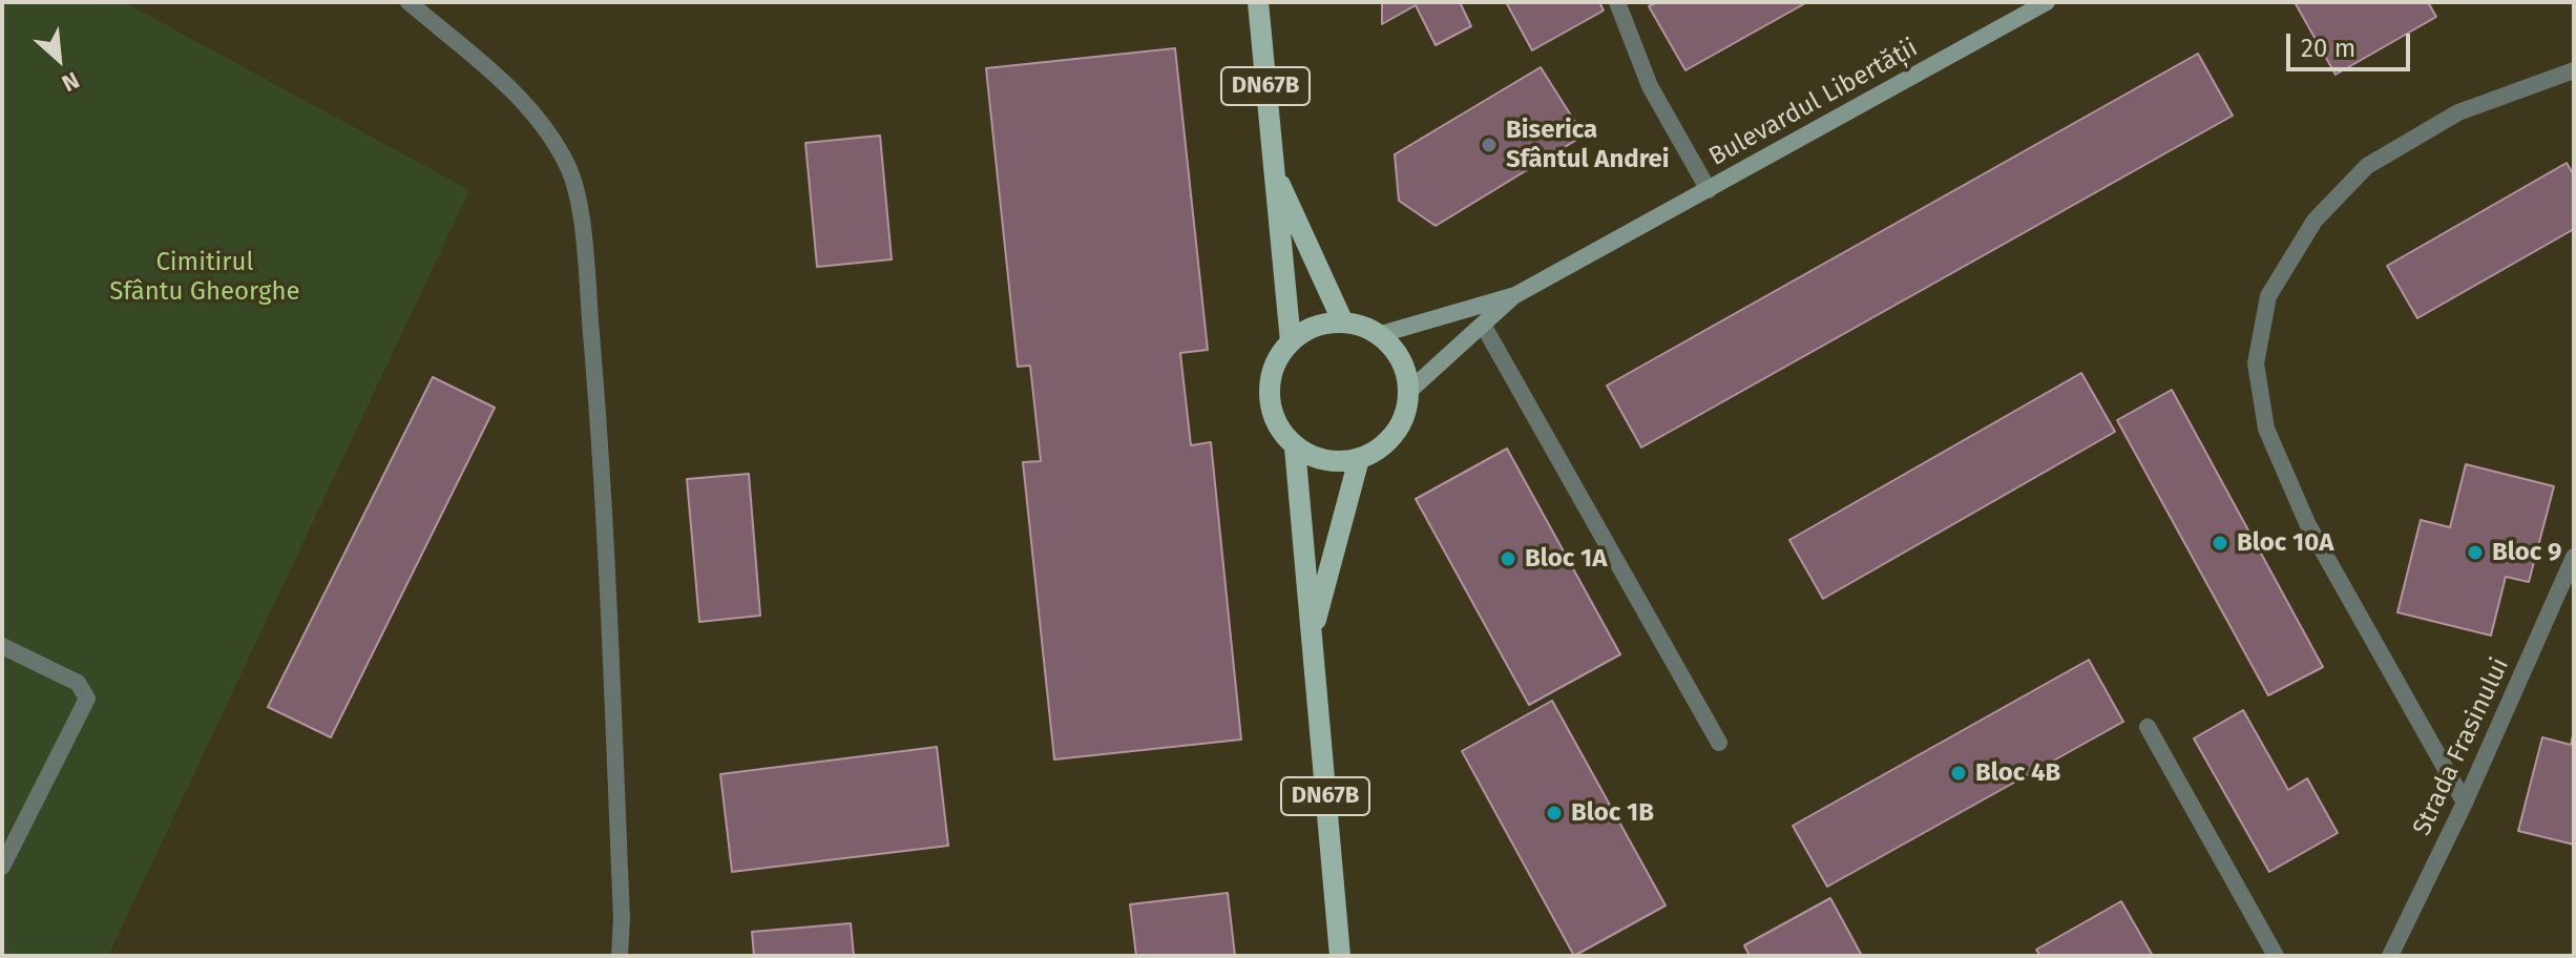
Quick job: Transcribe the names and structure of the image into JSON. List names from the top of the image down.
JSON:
{
  "streets": {
    "main road": ["DN67B", "Bulevardul Libertății"],
    "street": ["Strada Frasinului"]
  },
  "parks": ["Cimitirul Sfântu Gheorghe"],
  "places": [
    "Biserica Sfântul Andrei",
    "Bloc 10A",
    "Bloc 9",
    "Bloc 1A",
    "Bloc 4B",
    "Bloc 1B"
  ],
  "scale_bar": "20 m",
  "north": "bottom right"
}
